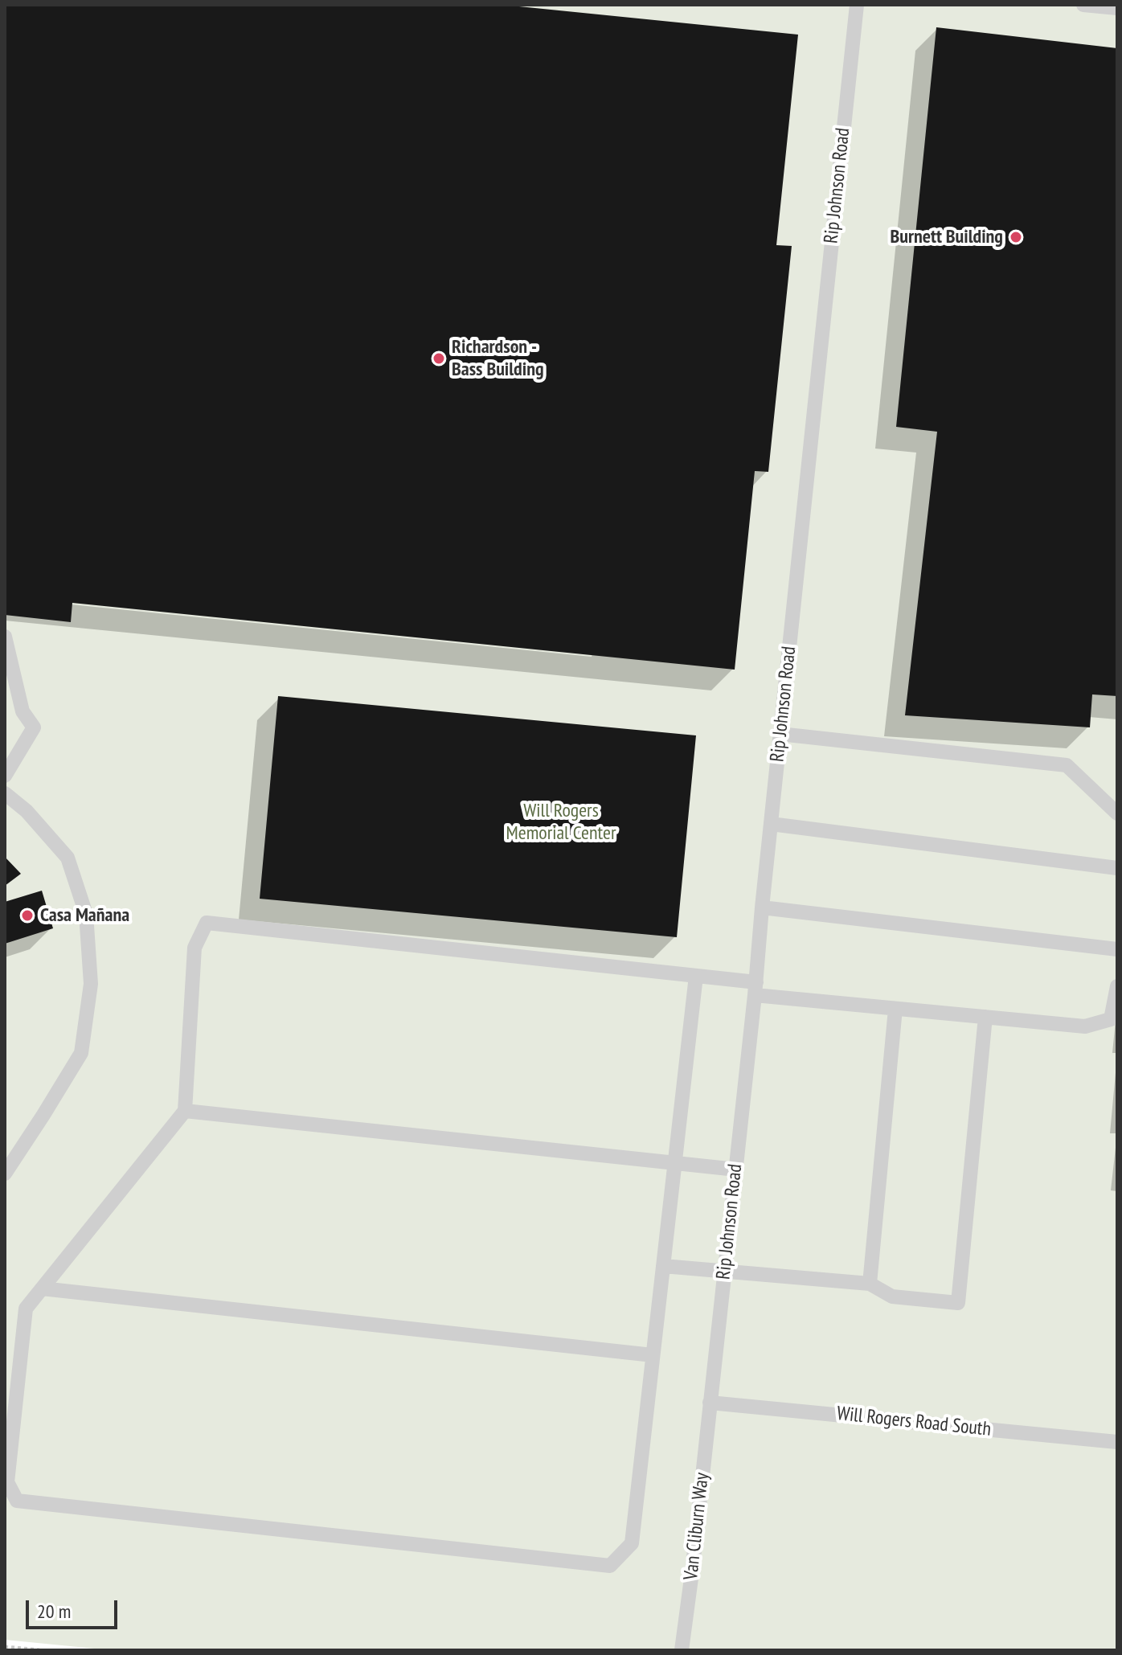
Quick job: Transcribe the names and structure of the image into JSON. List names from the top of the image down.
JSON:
{
  "streets": {
    "lane": ["Rip Johnson Road", "Will Rogers Road South", "Van Cliburn Way"]
  },
  "crossings": [
    ["Rip Johnson Road", "Will Rogers Road South"],
    ["Rip Johnson Road", "Van Cliburn Way"],
    ["Will Rogers Road South", "Van Cliburn Way"]
  ],
  "parks": ["Will Rogers Memorial Center"],
  "places": ["Burnett Building", "Richardson - Bass Building", "Casa Mañana"],
  "scale_bar": "20 m"
}
